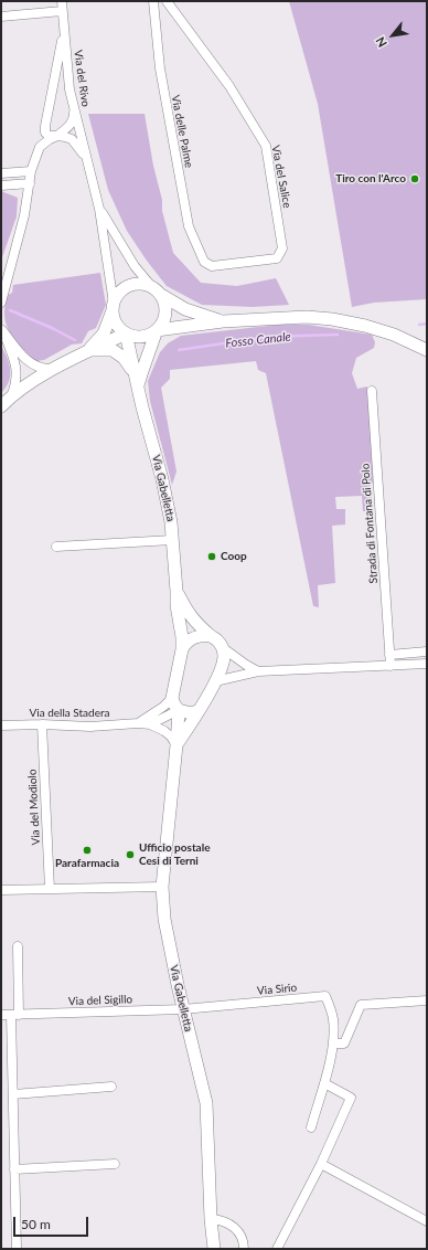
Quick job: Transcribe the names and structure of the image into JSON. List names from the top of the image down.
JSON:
{
  "streets": {
    "street": [
      "Via del Rivo",
      "Via delle Palme",
      "Via del Salice",
      "Via Gabelletta",
      "Strada di Fontana di Polo",
      "Via della Stadera",
      "Via del Modiolo",
      "Via Sirio",
      "Via del Sigillo"
    ]
  },
  "crossings": [
    ["Via delle Palme", "Via del Salice"],
    ["Via Gabelletta", "Via della Stadera"],
    ["Via Gabelletta", "Via Sirio"],
    ["Via Gabelletta", "Via del Sigillo"],
    ["Via della Stadera", "Via del Modiolo"],
    ["Via Sirio", "Via del Sigillo"]
  ],
  "water": ["Fosso Canale"],
  "places": [
    "Tiro con l'Arco",
    "Coop",
    "Parafarmacia",
    "Ufficio postale Cesi di Terni"
  ],
  "scale_bar": "50 m",
  "north": "bottom left"
}
